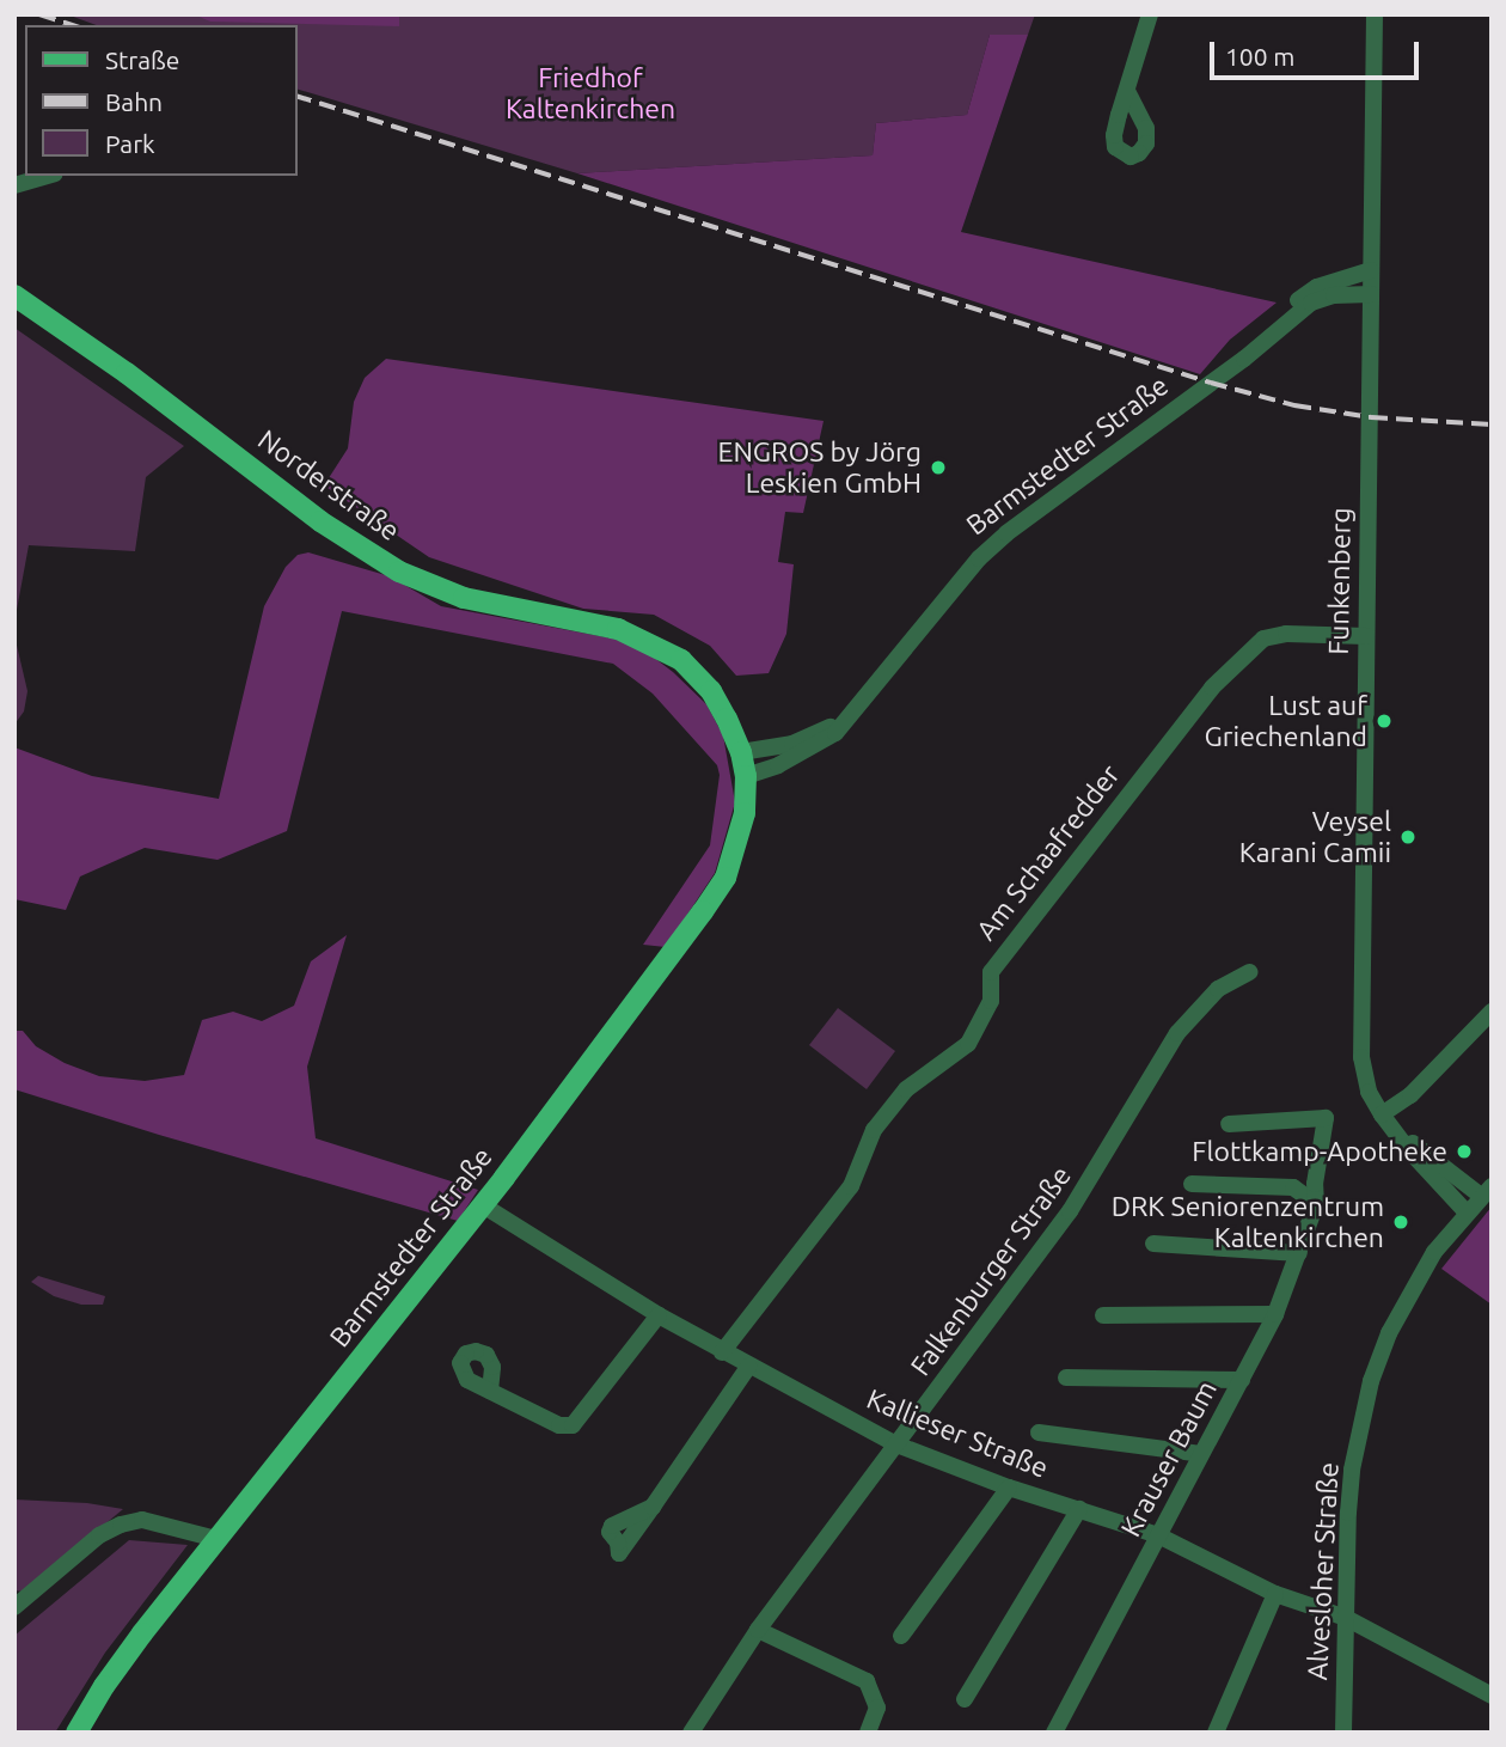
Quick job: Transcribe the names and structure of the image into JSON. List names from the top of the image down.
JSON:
{
  "streets": {
    "main road": ["Barmstedter Straße", "Norderstraße"],
    "street": [
      "Funkenberg",
      "Am Schaafredder",
      "Falkenburger Straße",
      "Kallieser Straße",
      "Krauser Baum",
      "Alvesloher Straße"
    ]
  },
  "crossings": [
    ["Barmstedter Straße", "Norderstraße"],
    ["Barmstedter Straße", "Funkenberg"],
    ["Barmstedter Straße", "Kallieser Straße"],
    ["Funkenberg", "Am Schaafredder"],
    ["Funkenberg", "Alvesloher Straße"],
    ["Am Schaafredder", "Kallieser Straße"],
    ["Falkenburger Straße", "Kallieser Straße"],
    ["Kallieser Straße", "Krauser Baum"],
    ["Kallieser Straße", "Alvesloher Straße"]
  ],
  "parks": ["Friedhof Kaltenkirchen"],
  "places": [
    "ENGROS by Jörg Leskien GmbH",
    "Lust auf Griechenland",
    "Veysel Karani Camii",
    "Flottkamp-Apotheke",
    "DRK Seniorenzentrum Kaltenkirchen"
  ],
  "legend": ["Straße", "Bahn", "Park"],
  "scale_bar": "100 m"
}
